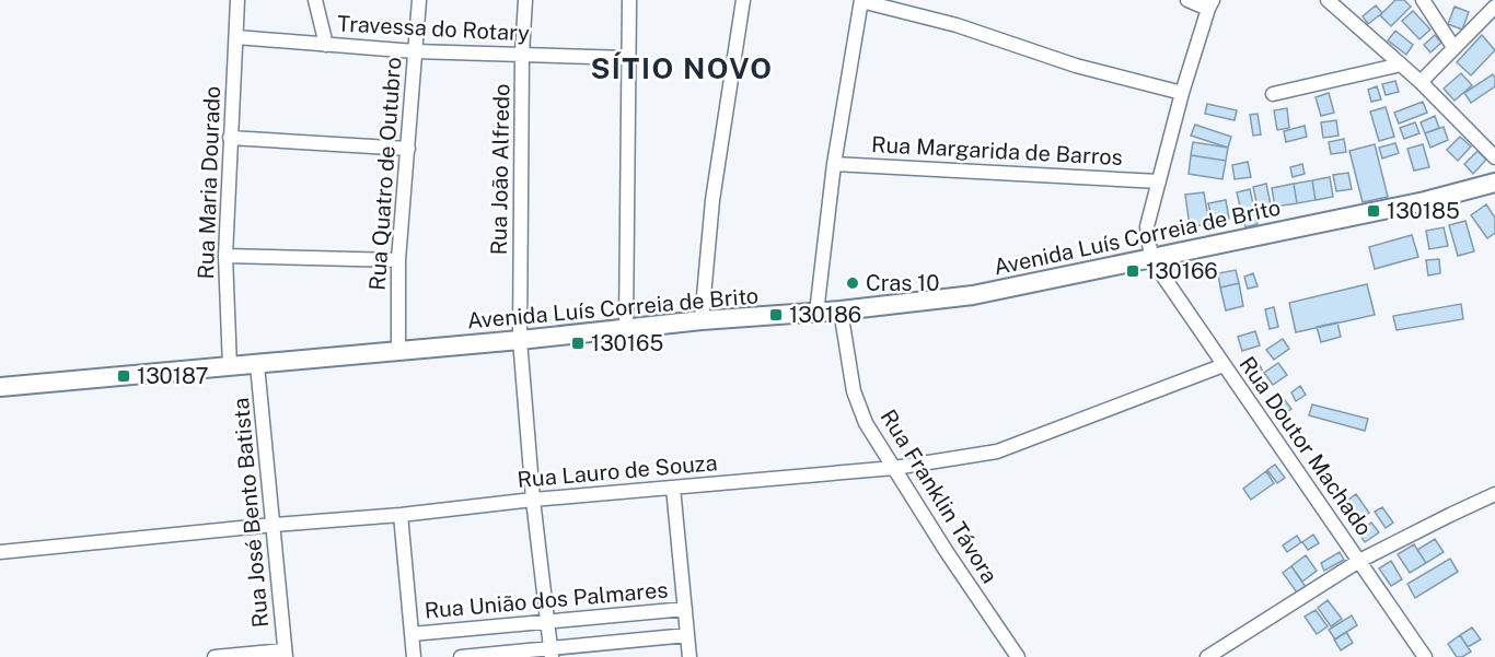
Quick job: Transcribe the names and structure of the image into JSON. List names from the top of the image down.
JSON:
{
  "streets": {
    "main road": ["Avenida Luís Correia de Brito"],
    "street": [
      "Travessa do Rotary",
      "Rua Margarida de Barros",
      "Rua João Alfredo",
      "Rua Quatro de Outubro",
      "Rua Maria Dourado",
      "Rua Doutor Machado",
      "Rua Lauro de Souza",
      "Rua Franklin Távora",
      "Rua José Bento Batista",
      "Rua União dos Palmares"
    ]
  },
  "crossings": [
    ["Travessa do Rotary", "Rua João Alfredo"],
    ["Travessa do Rotary", "Rua Quatro de Outubro"],
    ["Travessa do Rotary", "Rua Maria Dourado"],
    ["Rua João Alfredo", "Avenida Luís Correia de Brito"],
    ["Rua João Alfredo", "Rua Lauro de Souza"],
    ["Rua João Alfredo", "Rua União dos Palmares"],
    ["Rua Quatro de Outubro", "Avenida Luís Correia de Brito"],
    ["Rua Maria Dourado", "Avenida Luís Correia de Brito"],
    ["Avenida Luís Correia de Brito", "Rua Doutor Machado"],
    ["Avenida Luís Correia de Brito", "Rua Franklin Távora"],
    ["Avenida Luís Correia de Brito", "Rua José Bento Batista"],
    ["Rua Doutor Machado", "Rua Lauro de Souza"],
    ["Rua Lauro de Souza", "Rua Franklin Távora"],
    ["Rua Lauro de Souza", "Rua José Bento Batista"]
  ],
  "districts": ["SÍTIO NOVO"],
  "places": {
    "transit": [
      "130185",
      "130166",
      "130186",
      "130165",
      "130187"
    ],
    "other": ["Cras 10"]
  }
}
